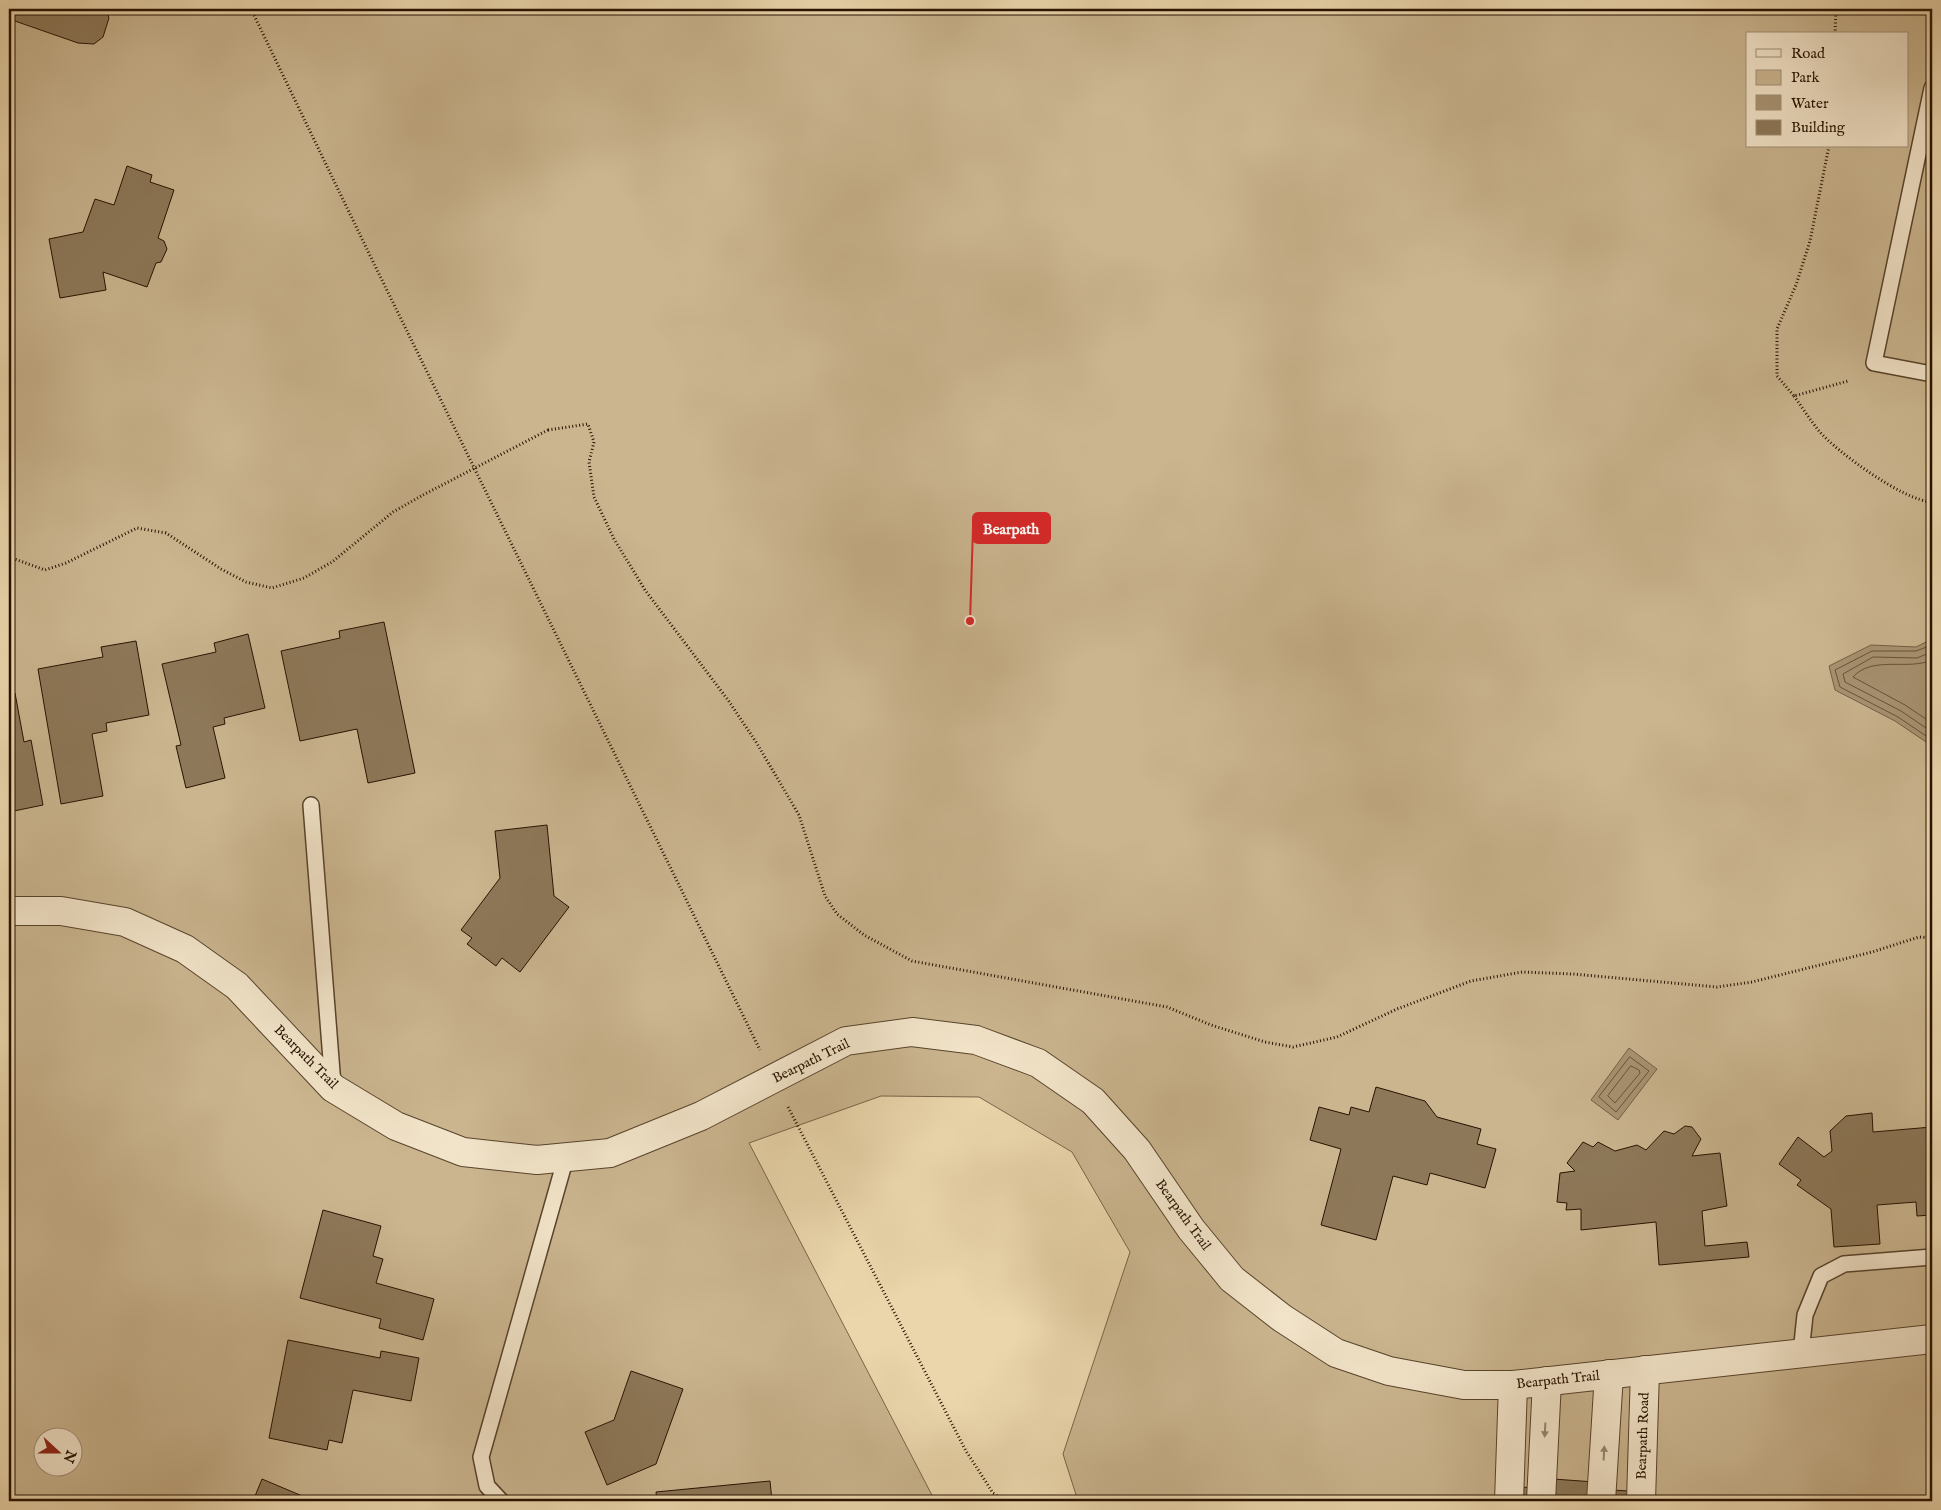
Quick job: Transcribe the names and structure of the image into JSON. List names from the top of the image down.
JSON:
{
  "streets": {
    "street": ["Bearpath Trail", "Bearpath Road"]
  },
  "crossings": [
    ["Bearpath Trail", "Bearpath Road"]
  ],
  "places": ["Bearpath"],
  "legend": [
    "Road",
    "Park",
    "Water",
    "Building"
  ],
  "north": "right"
}
